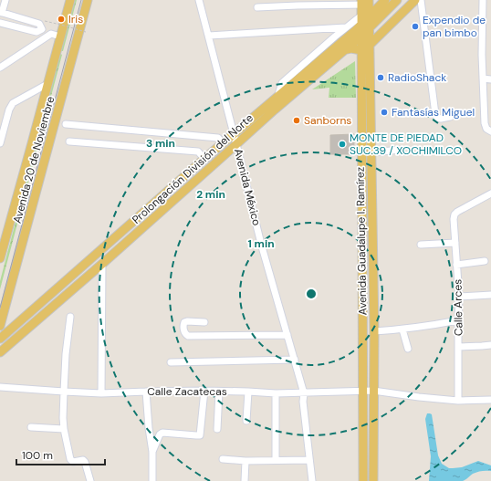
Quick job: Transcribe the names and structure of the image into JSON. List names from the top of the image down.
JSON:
{
  "streets": {
    "main road": ["Avenida 20 de Noviembre", "Prolongación División del Norte", "Avenida Guadalupe I. Ramírez"],
    "street": ["Avenida México", "Calle Arces", "Calle Zacatecas"]
  },
  "crossings": [
    ["Prolongación División del Norte", "Avenida México"],
    ["Prolongación División del Norte", "Avenida Guadalupe I. Ramírez"],
    ["Avenida México", "Calle Zacatecas"],
    ["Avenida Guadalupe I. Ramírez", "Calle Zacatecas"],
    ["Calle Arces", "Calle Zacatecas"]
  ],
  "places": [
    "Iris",
    "Expendio de pan bimbo",
    "RadioShack",
    "Fantasías Miguel",
    "Sanborns",
    "MONTE DE PIEDAD SUC.39 / XOCHIMILCO"
  ],
  "scale_bar": "100 m",
  "rings": ["3 min", "2 min", "1 min"]
}
